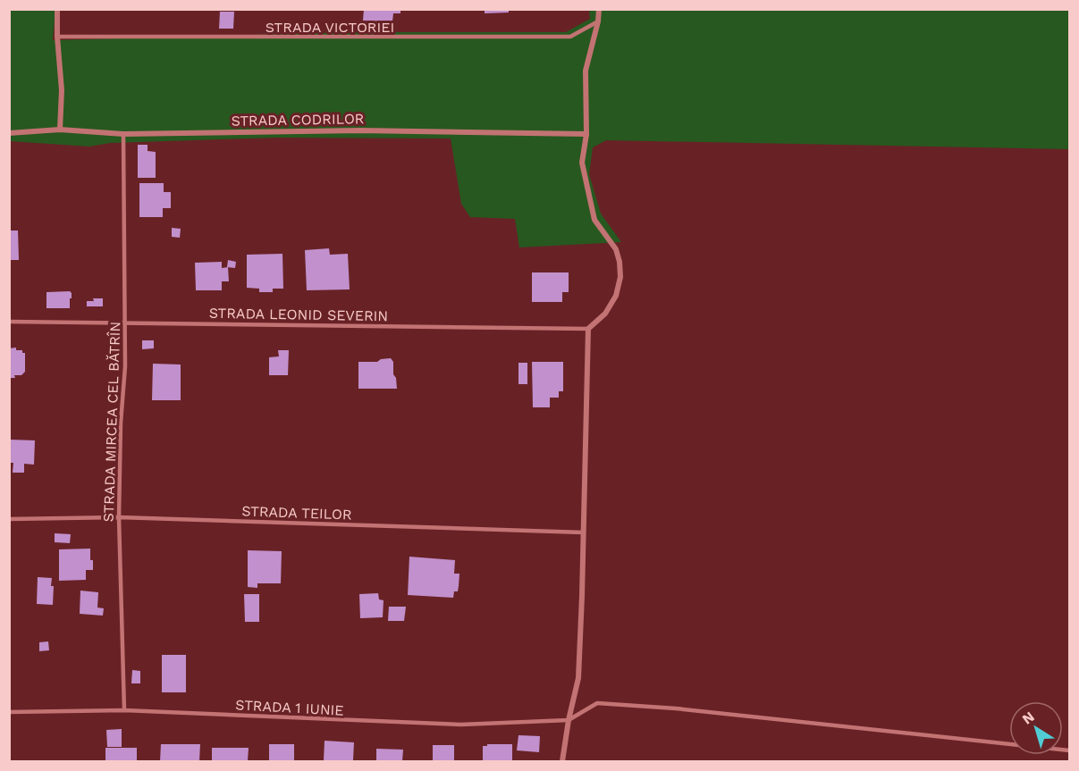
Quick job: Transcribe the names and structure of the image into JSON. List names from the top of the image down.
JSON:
{
  "streets": {
    "street": ["STRADA CODRILOR"],
    "lane": [
      "STRADA VICTORIEI",
      "STRADA LEONID SEVERIN",
      "STRADA MIRCEA CEL BĂTRÎN",
      "STRADA TEILOR",
      "STRADA 1 IUNIE"
    ]
  },
  "crossings": [
    ["STRADA CODRILOR", "STRADA MIRCEA CEL BĂTRÎN"],
    ["STRADA LEONID SEVERIN", "STRADA MIRCEA CEL BĂTRÎN"],
    ["STRADA MIRCEA CEL BĂTRÎN", "STRADA TEILOR"],
    ["STRADA MIRCEA CEL BĂTRÎN", "STRADA 1 IUNIE"]
  ],
  "north": "top left"
}
